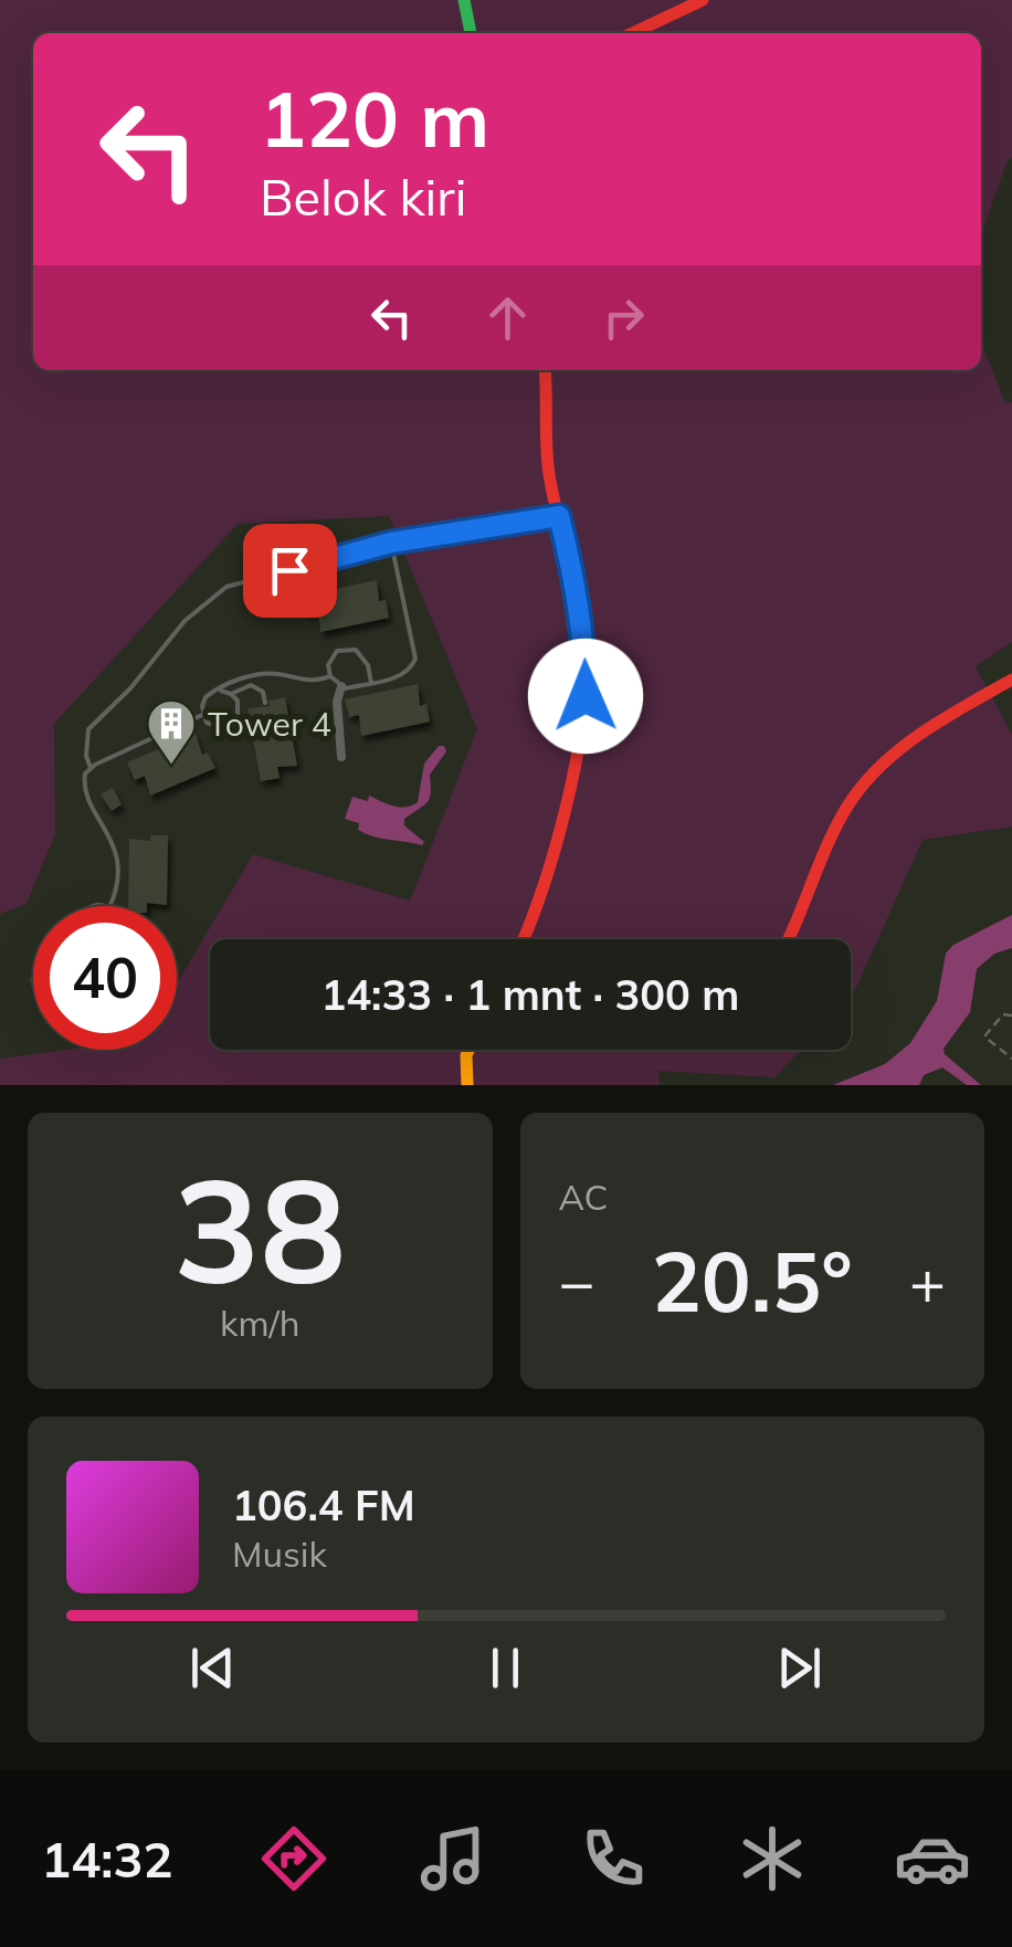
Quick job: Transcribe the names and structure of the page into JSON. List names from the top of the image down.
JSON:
{
  "places": {
    "building": ["Tower 4"]
  },
  "page": {
    "turn": ["120 m", "Belok kiri"],
    "limit": "40",
    "trip": "14:33 · 1 mnt · 300 m",
    "tile": [
      ["38", "km/h"],
      "AC"
    ],
    "heat": ["−", "20.5°", "+"],
    "song": ["106.4 FM", "Musik"],
    "tabs": "14:32"
  }
}
